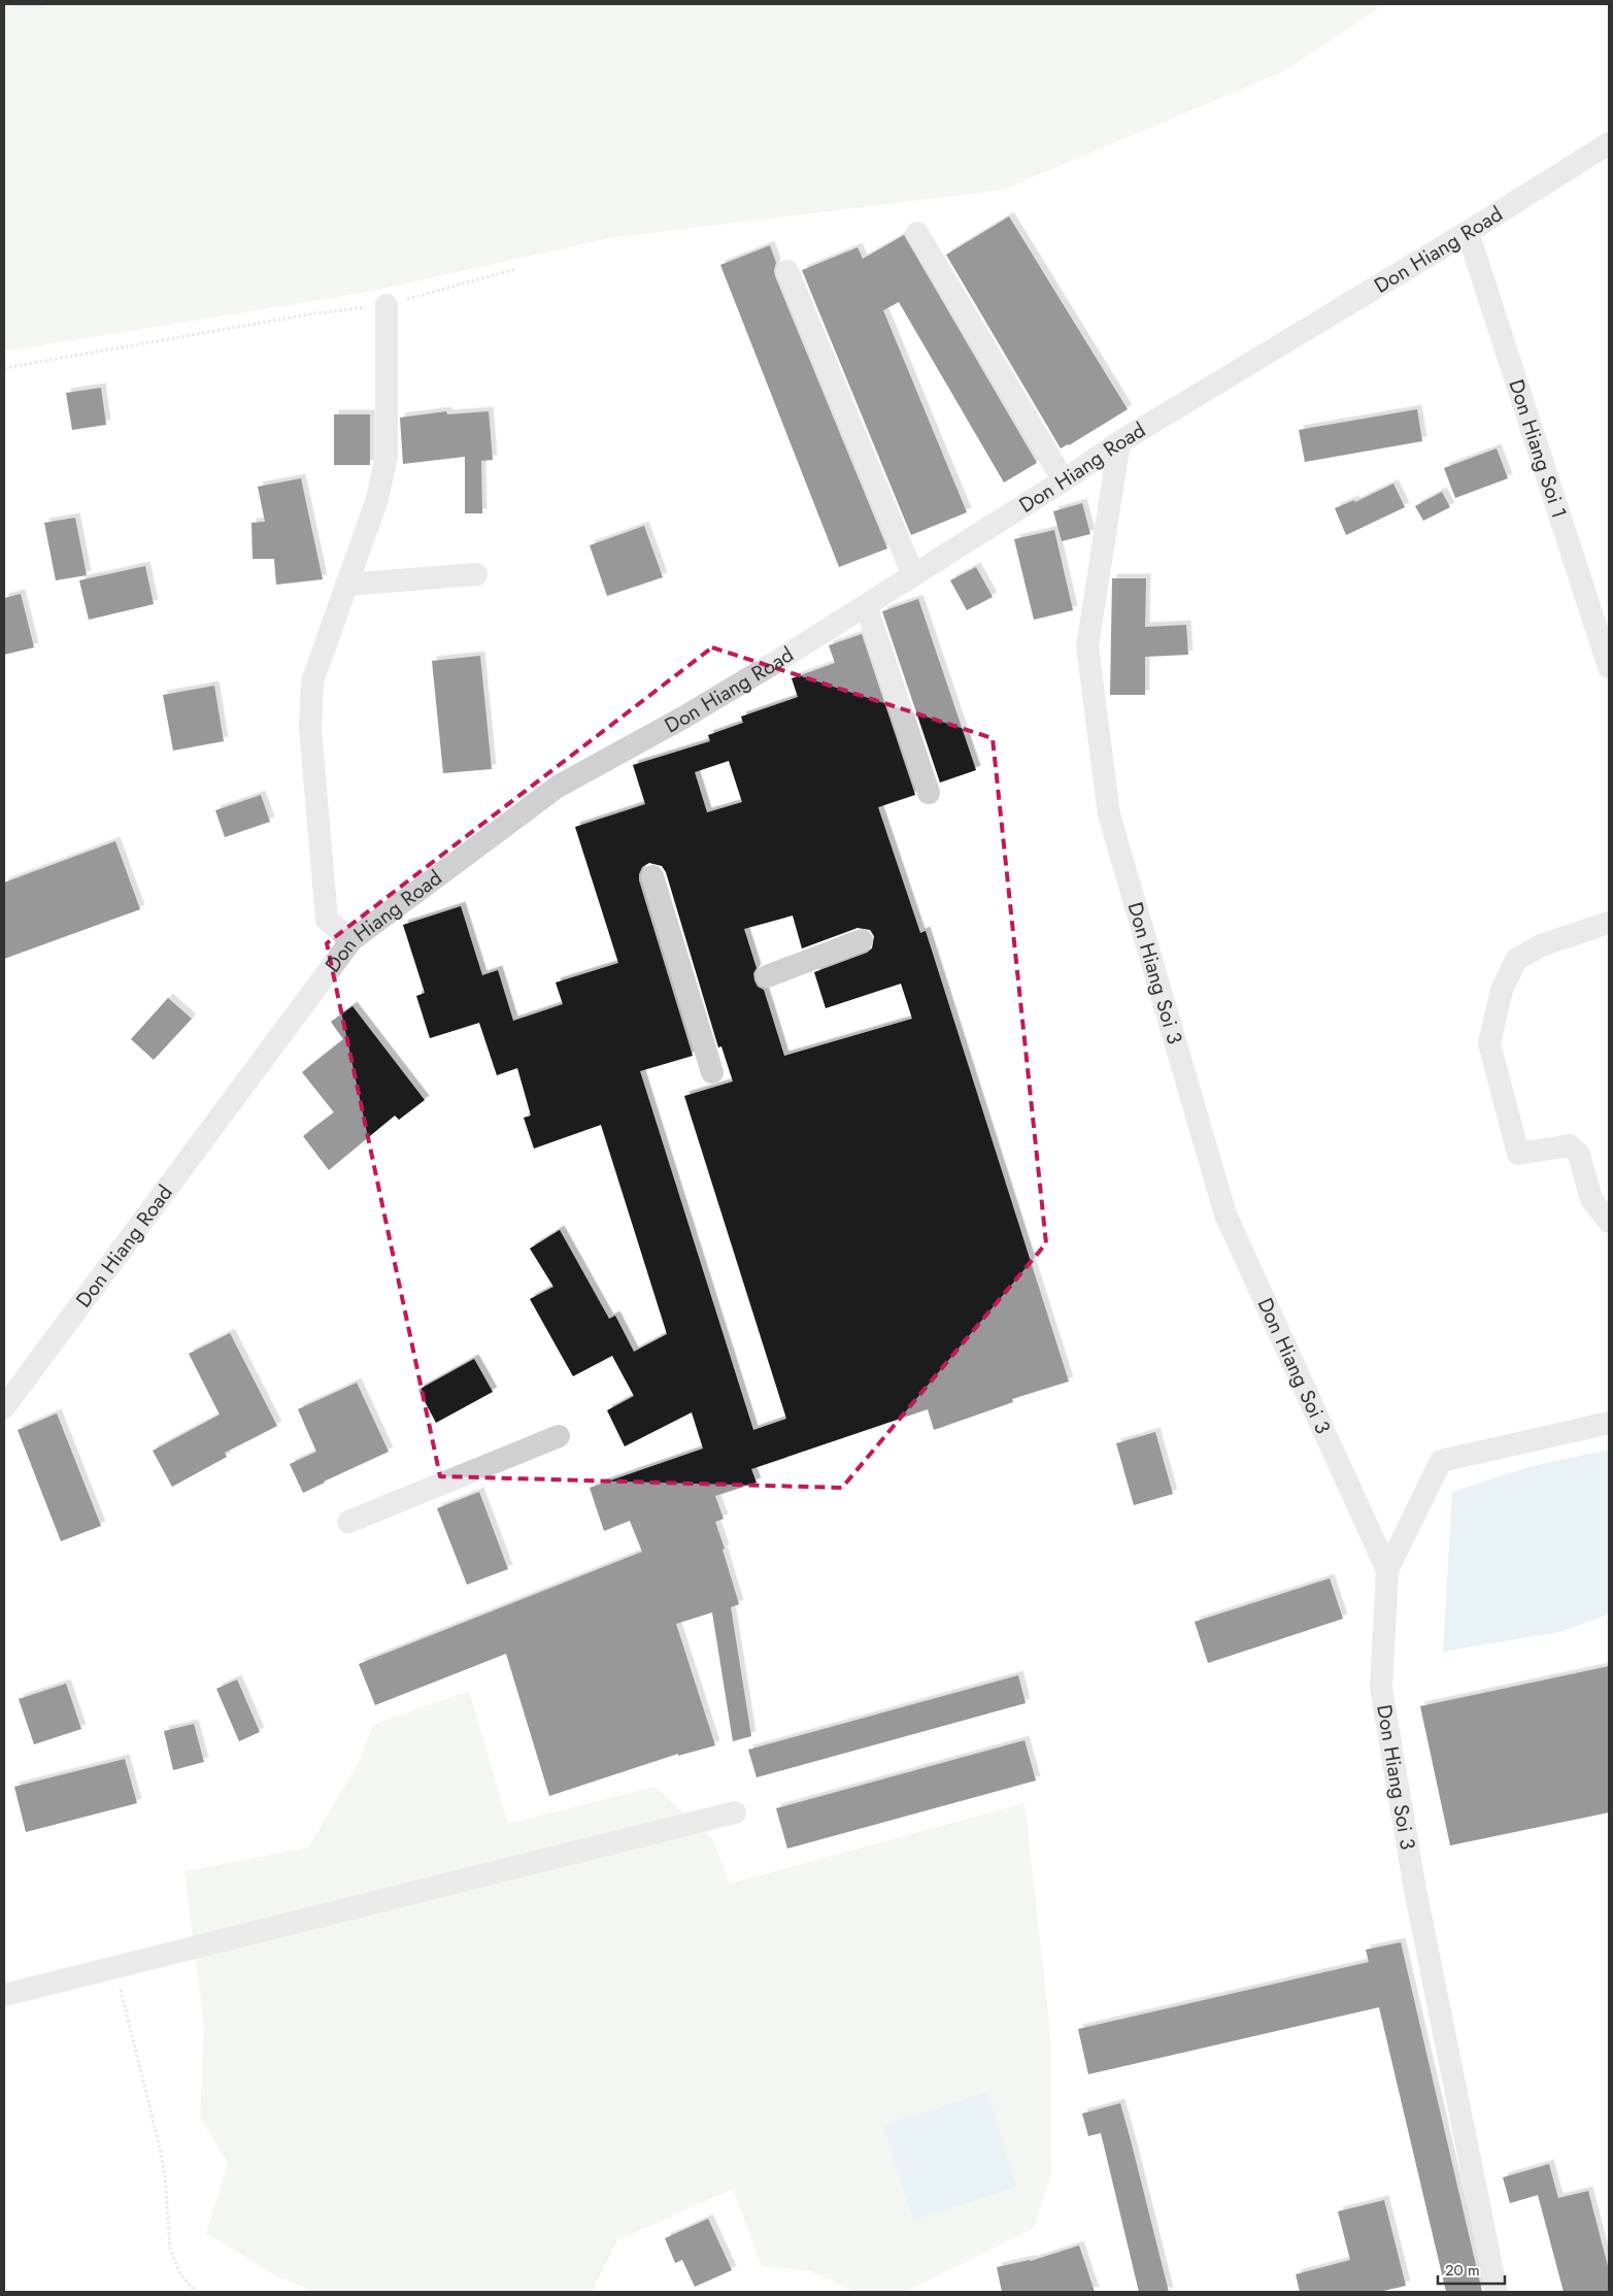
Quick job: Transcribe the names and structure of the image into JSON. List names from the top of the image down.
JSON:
{
  "streets": {
    "street": ["Don Hiang Road", "Don Hiang Soi 1", "Don Hiang Soi 3"]
  },
  "crossings": [
    ["Don Hiang Road", "Don Hiang Soi 1"],
    ["Don Hiang Road", "Don Hiang Soi 3"]
  ],
  "scale_bar": "20 m"
}
